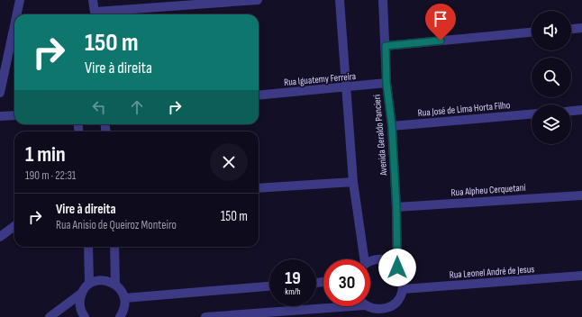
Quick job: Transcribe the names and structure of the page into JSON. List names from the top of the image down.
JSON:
{
  "streets": {
    "street": [
      "Rua Iguatemy Ferreira",
      "Rua José de Lima Horta Filho",
      "Avenida Geraldo Pancieri",
      "Rua Alpheu Cerquetani",
      "Rua Leonel André de Jesus"
    ]
  },
  "crossings": [
    ["Rua Iguatemy Ferreira", "Avenida Geraldo Pancieri"],
    ["Rua José de Lima Horta Filho", "Avenida Geraldo Pancieri"],
    ["Avenida Geraldo Pancieri", "Rua Alpheu Cerquetani"],
    ["Avenida Geraldo Pancieri", "Rua Leonel André de Jesus"]
  ],
  "page": {
    "turn": ["150 m", "Vire à direita"],
    "heading": ["1 min", "190 m · 22:31"],
    "list": [
      {
        "name": "Vire à direita",
        "note": "Rua Anisio de Queiroz Monteiro",
        "value": "150 m"
      }
    ],
    "speed": "19 km/h",
    "limit": "30"
  }
}
